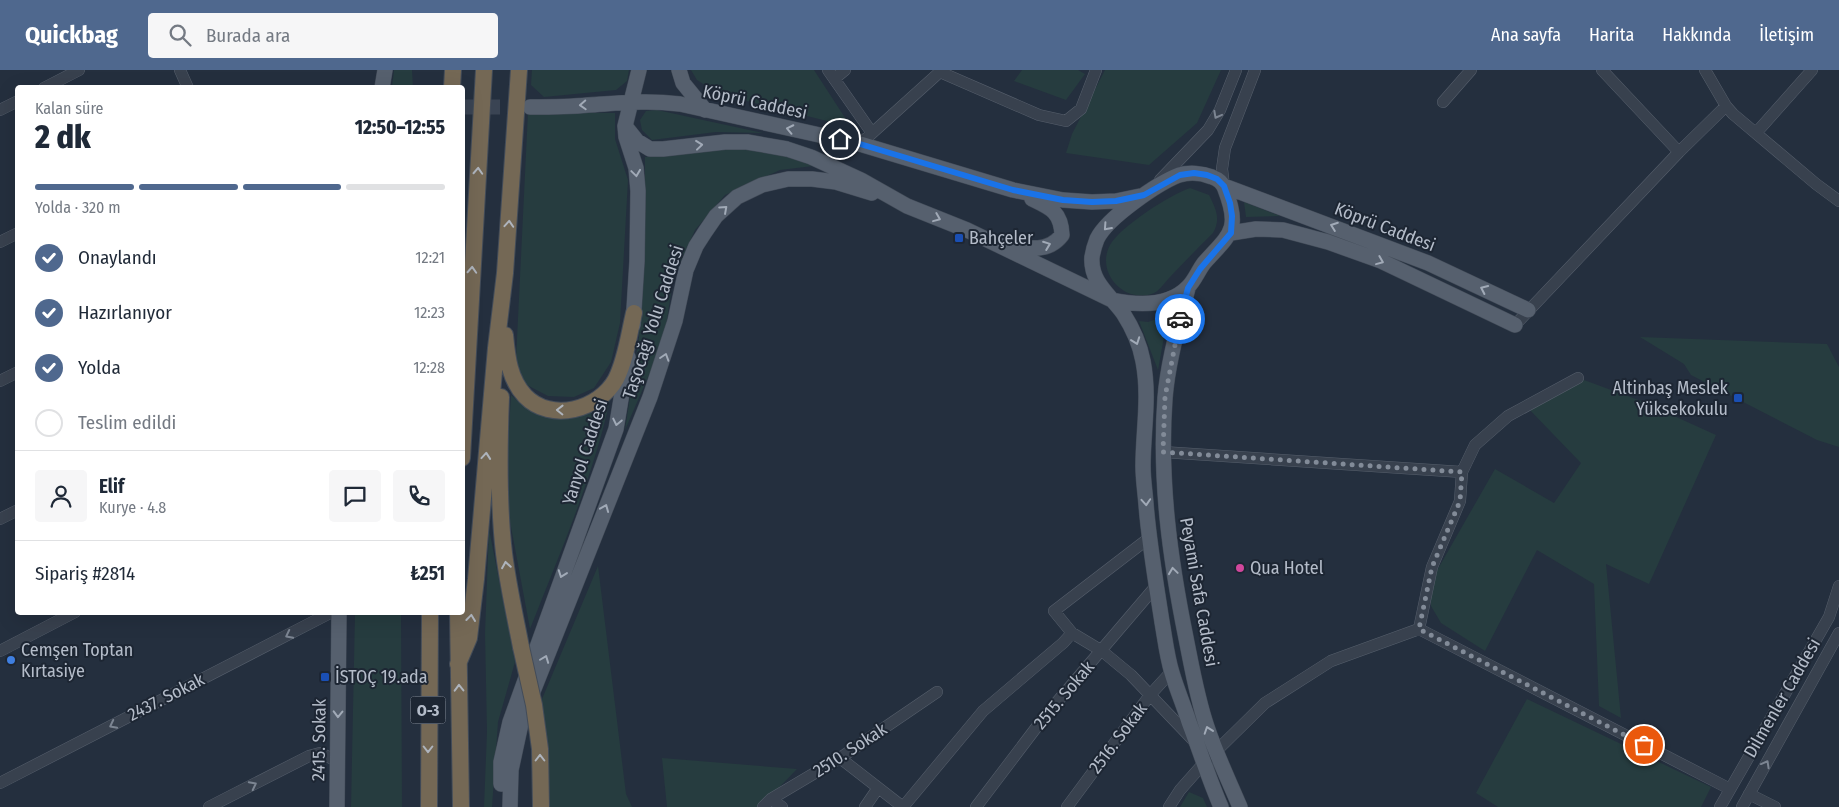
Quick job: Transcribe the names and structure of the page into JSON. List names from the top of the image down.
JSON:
{
  "streets": {
    "highway": ["O-3"],
    "main road": [
      "Köprü Caddesi",
      "Taşocağı Yolu Caddesi",
      "Yanyol Caddesi",
      "Peyami Safa Caddesi",
      "2415. Sokak"
    ],
    "street": [
      "2515. Sokak",
      "2437. Sokak",
      "Dilmenler Caddesi",
      "2516. Sokak",
      "2510. Sokak"
    ]
  },
  "crossings": [
    ["Köprü Caddesi", "Yanyol Caddesi"],
    ["Köprü Caddesi", "Peyami Safa Caddesi"]
  ],
  "one_way": [
    "Taşocağı Yolu Caddesi",
    "Yanyol Caddesi",
    "2437. Sokak",
    "2415. Sokak"
  ],
  "places": {
    "transit": ["Bahçeler", "Altinbaş Meslek Yüksekokulu", "İSTOÇ 19.ada"],
    "other": ["Qua Hotel", "Cemşen Toptan Kırtasiye"]
  },
  "page": {
    "header": "Quickbag",
    "search": "Burada ara",
    "nav": [
      "Ana sayfa",
      "Harita",
      "Hakkında",
      "İletişim"
    ],
    "heading": ["2 dk", "Kalan süre", "12:50–12:55"],
    "panel": [
      "Elif",
      "Kurye · 4.8",
      "Sipariş #2814",
      "₺251"
    ],
    "bar": "Yolda · 320 m",
    "list": [
      ["Onaylandı", "12:21"],
      ["Hazırlanıyor", "12:23"],
      ["Yolda", "12:28"],
      "Teslim edildi"
    ]
  }
}
